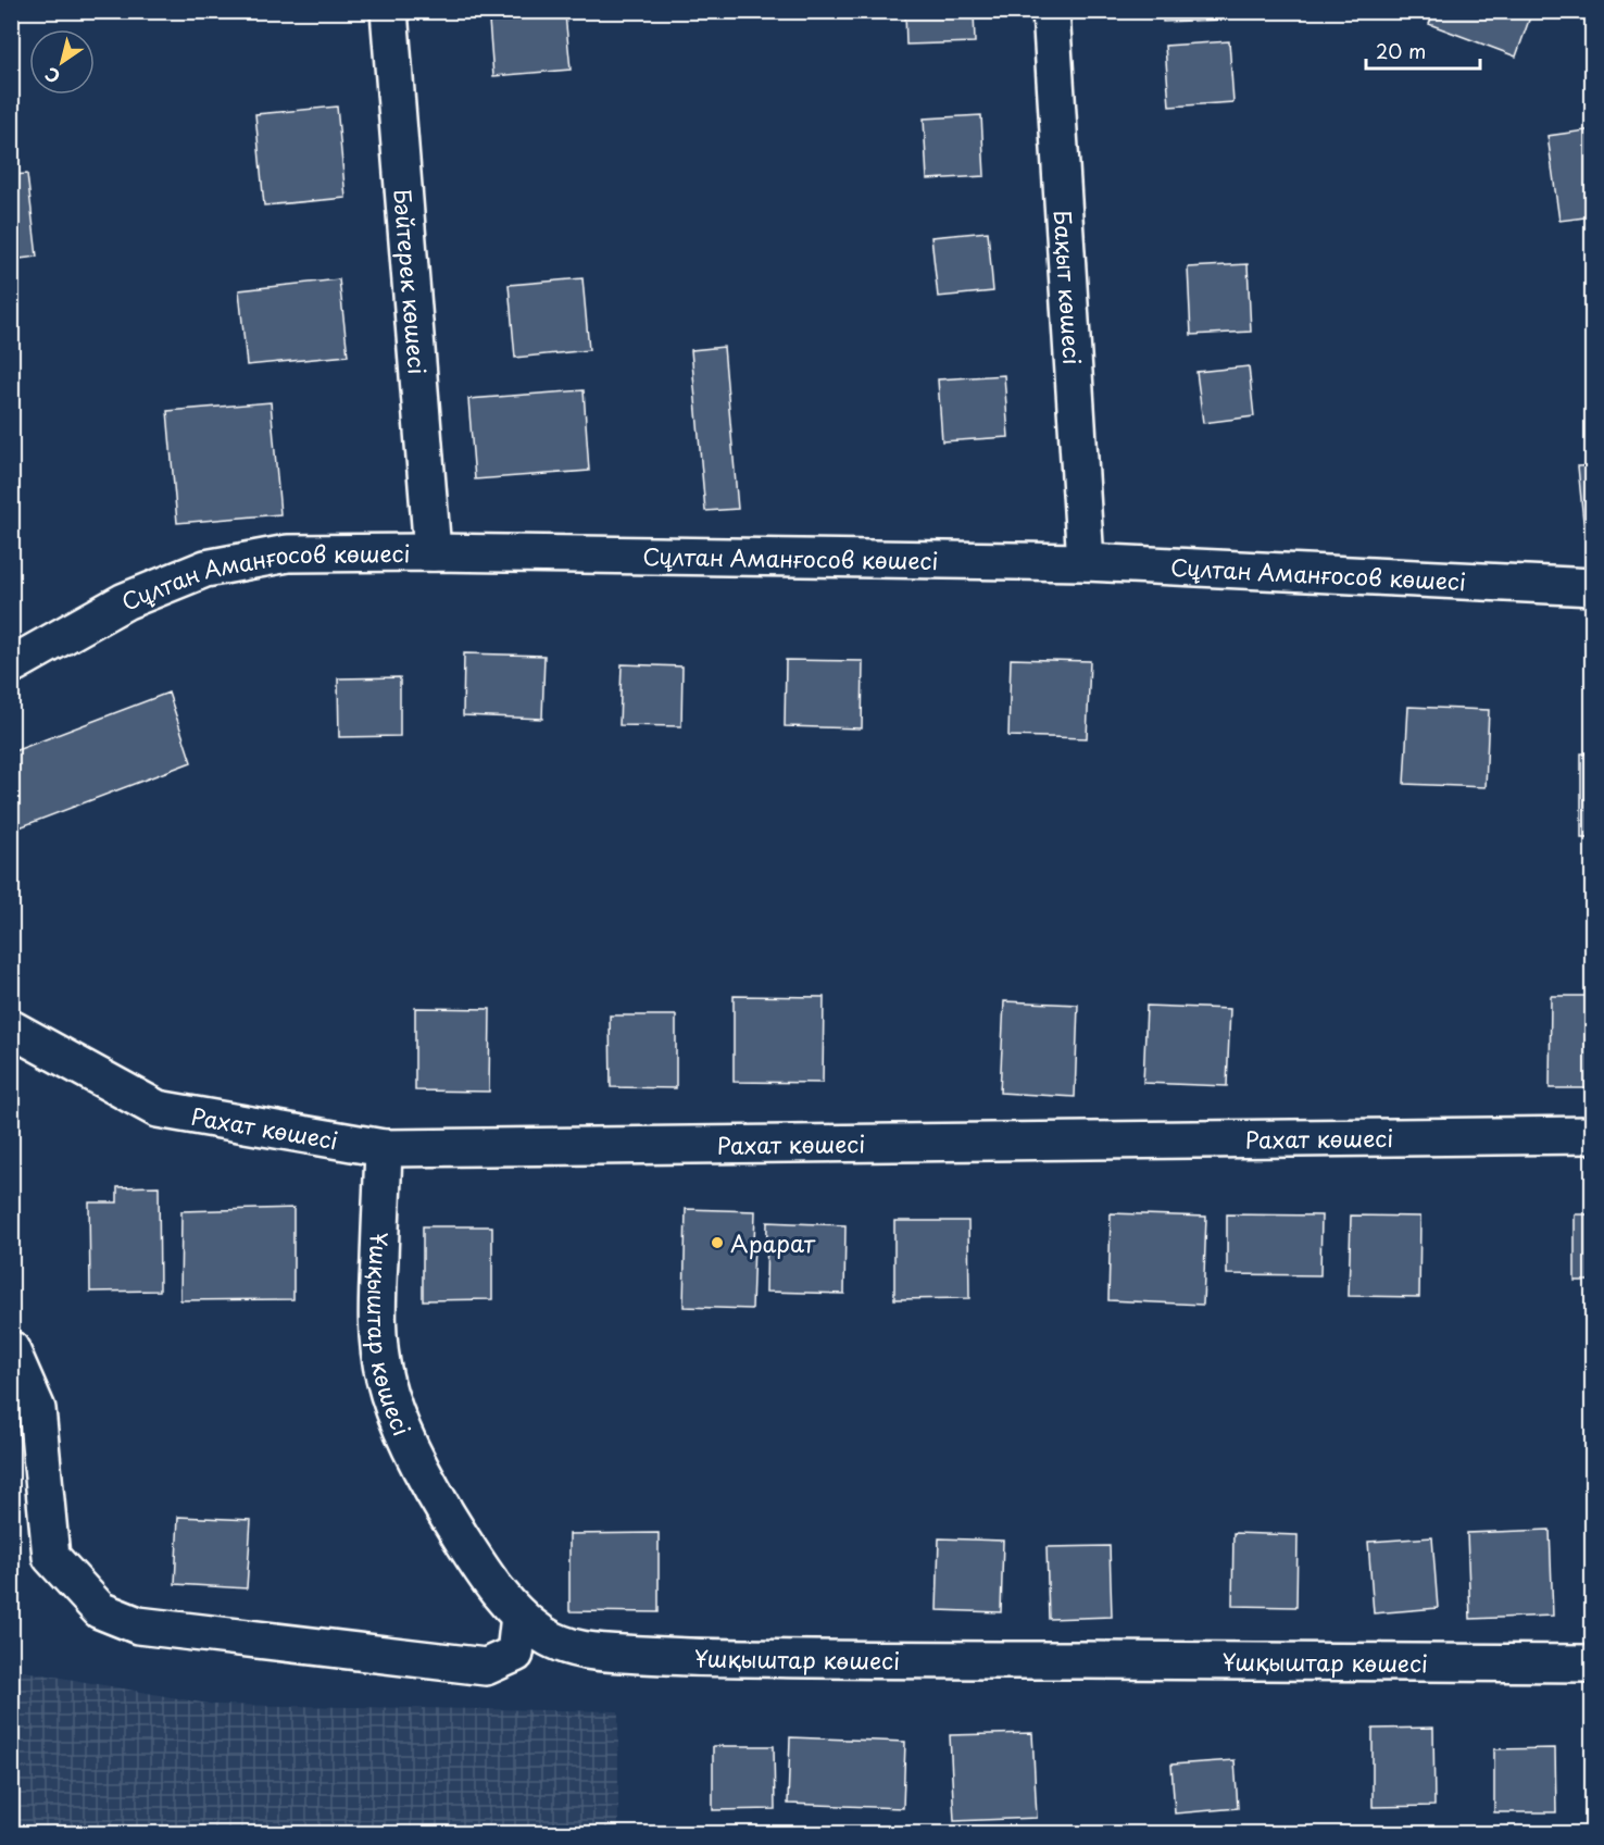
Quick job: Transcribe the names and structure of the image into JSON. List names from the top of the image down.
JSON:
{
  "streets": {
    "street": [
      "Бәйтерек көшесі",
      "Бақыт көшесі",
      "Сұлтан Аманғосов көшесі",
      "Рахат көшесі",
      "Ұшқыштар көшесі"
    ]
  },
  "crossings": [
    ["Бәйтерек көшесі", "Сұлтан Аманғосов көшесі"],
    ["Бақыт көшесі", "Сұлтан Аманғосов көшесі"],
    ["Рахат көшесі", "Ұшқыштар көшесі"]
  ],
  "places": ["Арарат"],
  "scale_bar": "20 m",
  "north": "bottom left"
}
